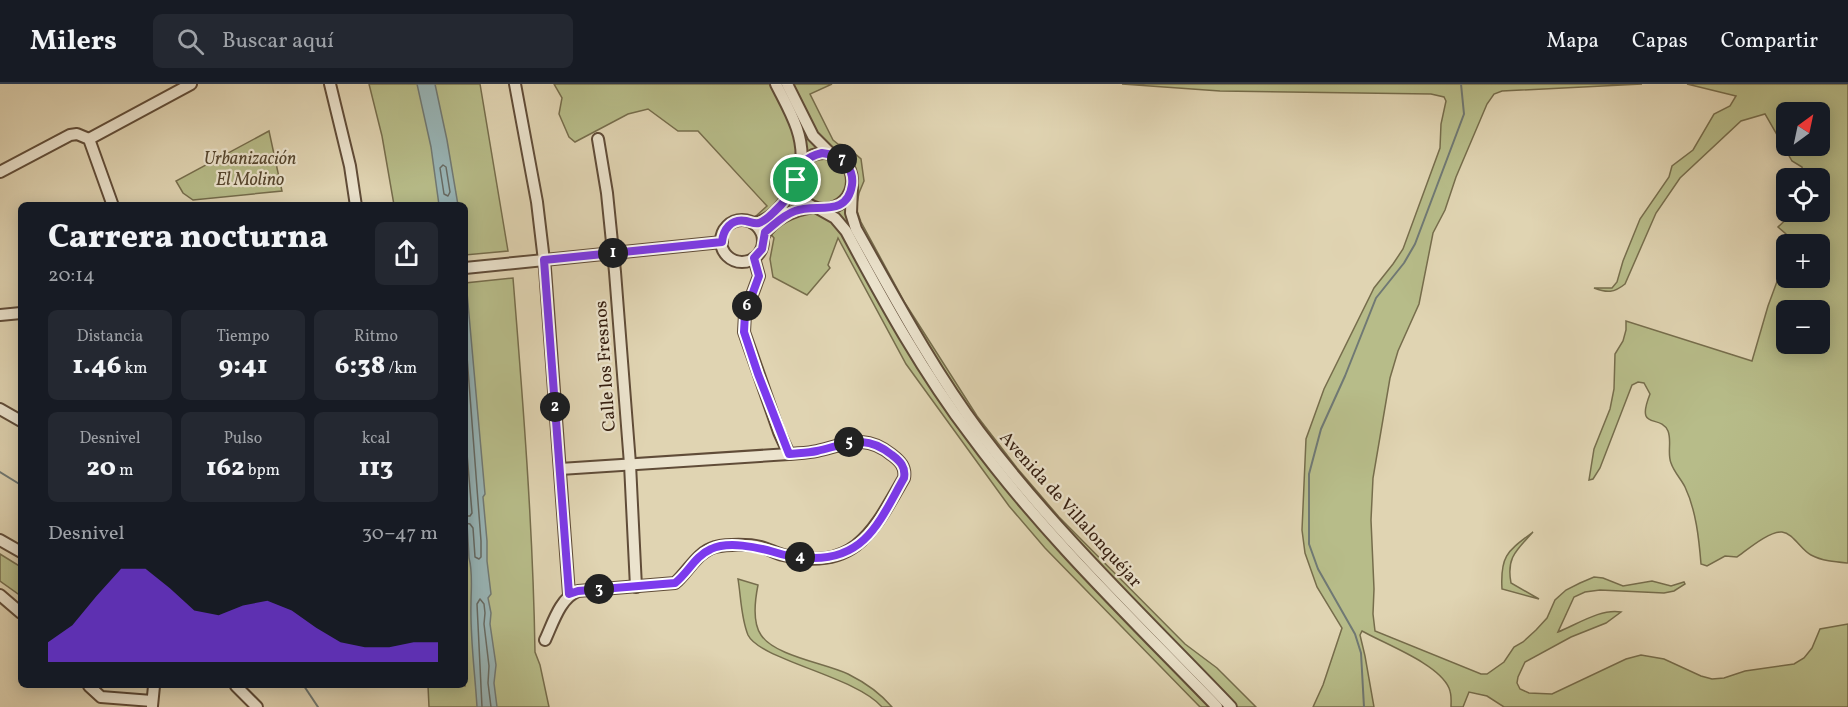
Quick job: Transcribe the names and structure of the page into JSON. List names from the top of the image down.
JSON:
{
  "streets": {
    "street": ["Calle los Fresnos", "Avenida de Villalonquéjar"]
  },
  "parks": ["Urbanización El Molino"],
  "north": "top right",
  "page": {
    "header": "Milers",
    "search": "Buscar aquí",
    "nav": ["Mapa", "Capas", "Compartir"],
    "map_buttons": ["+", "−"],
    "pins": [
      "7",
      "1",
      "6",
      "2",
      "5",
      "4",
      "3"
    ],
    "heading": ["Carrera nocturna", "20:14"],
    "stats": [
      ["Distancia", "1.46 km"],
      ["Tiempo", "9:41"],
      ["Ritmo", "6:38 /km"],
      ["Desnivel", "20 m"],
      ["Pulso", "162 bpm"],
      ["kcal", "113"]
    ],
    "chart": ["Desnivel", "30–47 m"]
  }
}
